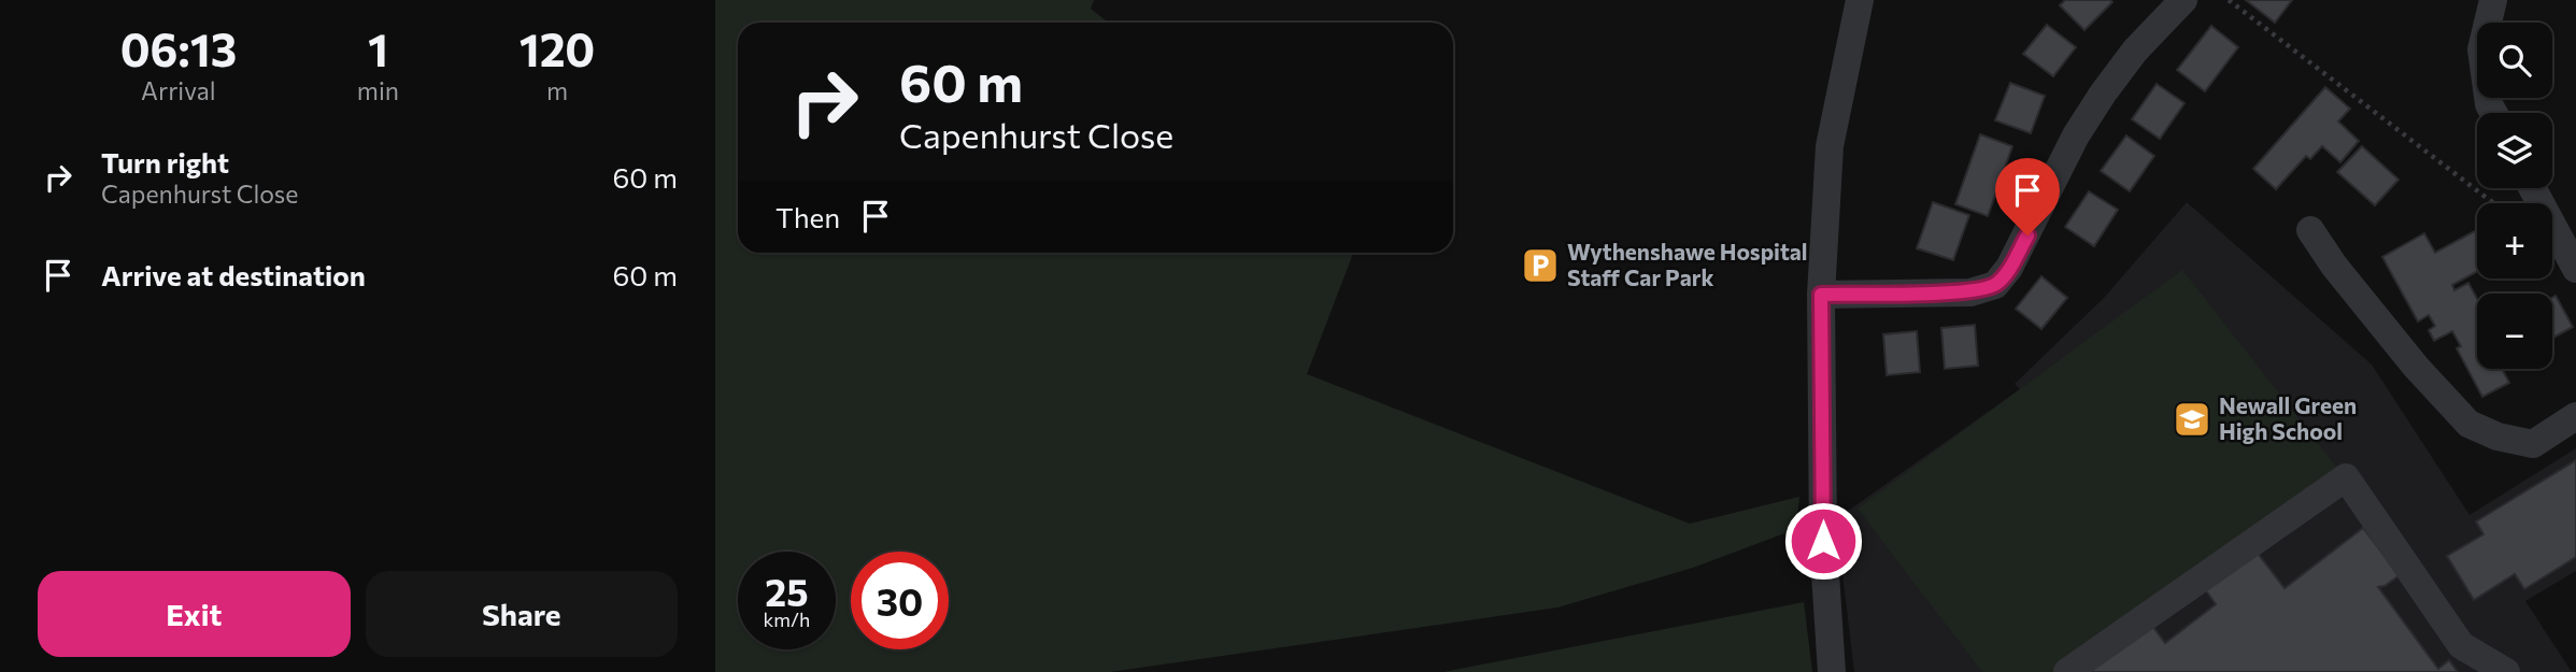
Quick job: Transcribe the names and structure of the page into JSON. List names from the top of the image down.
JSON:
{
  "places": {
    "parking": ["Wythenshawe Hospital Staff Car Park"],
    "school or university": ["Newall Green High School"]
  },
  "page": {
    "eta": [
      "06:13",
      "Arrival",
      "1",
      "min",
      "120",
      "m"
    ],
    "map_buttons": ["+", "−"],
    "turn": ["60 m", "Capenhurst Close"],
    "list": [
      {
        "name": "Turn right",
        "note": "Capenhurst Close",
        "value": "60 m"
      },
      {
        "name": "Arrive at destination",
        "value": "60 m"
      }
    ],
    "then": "Then",
    "speed": "25 km/h",
    "limit": "30",
    "buttons": ["Exit", "Share"]
  }
}
